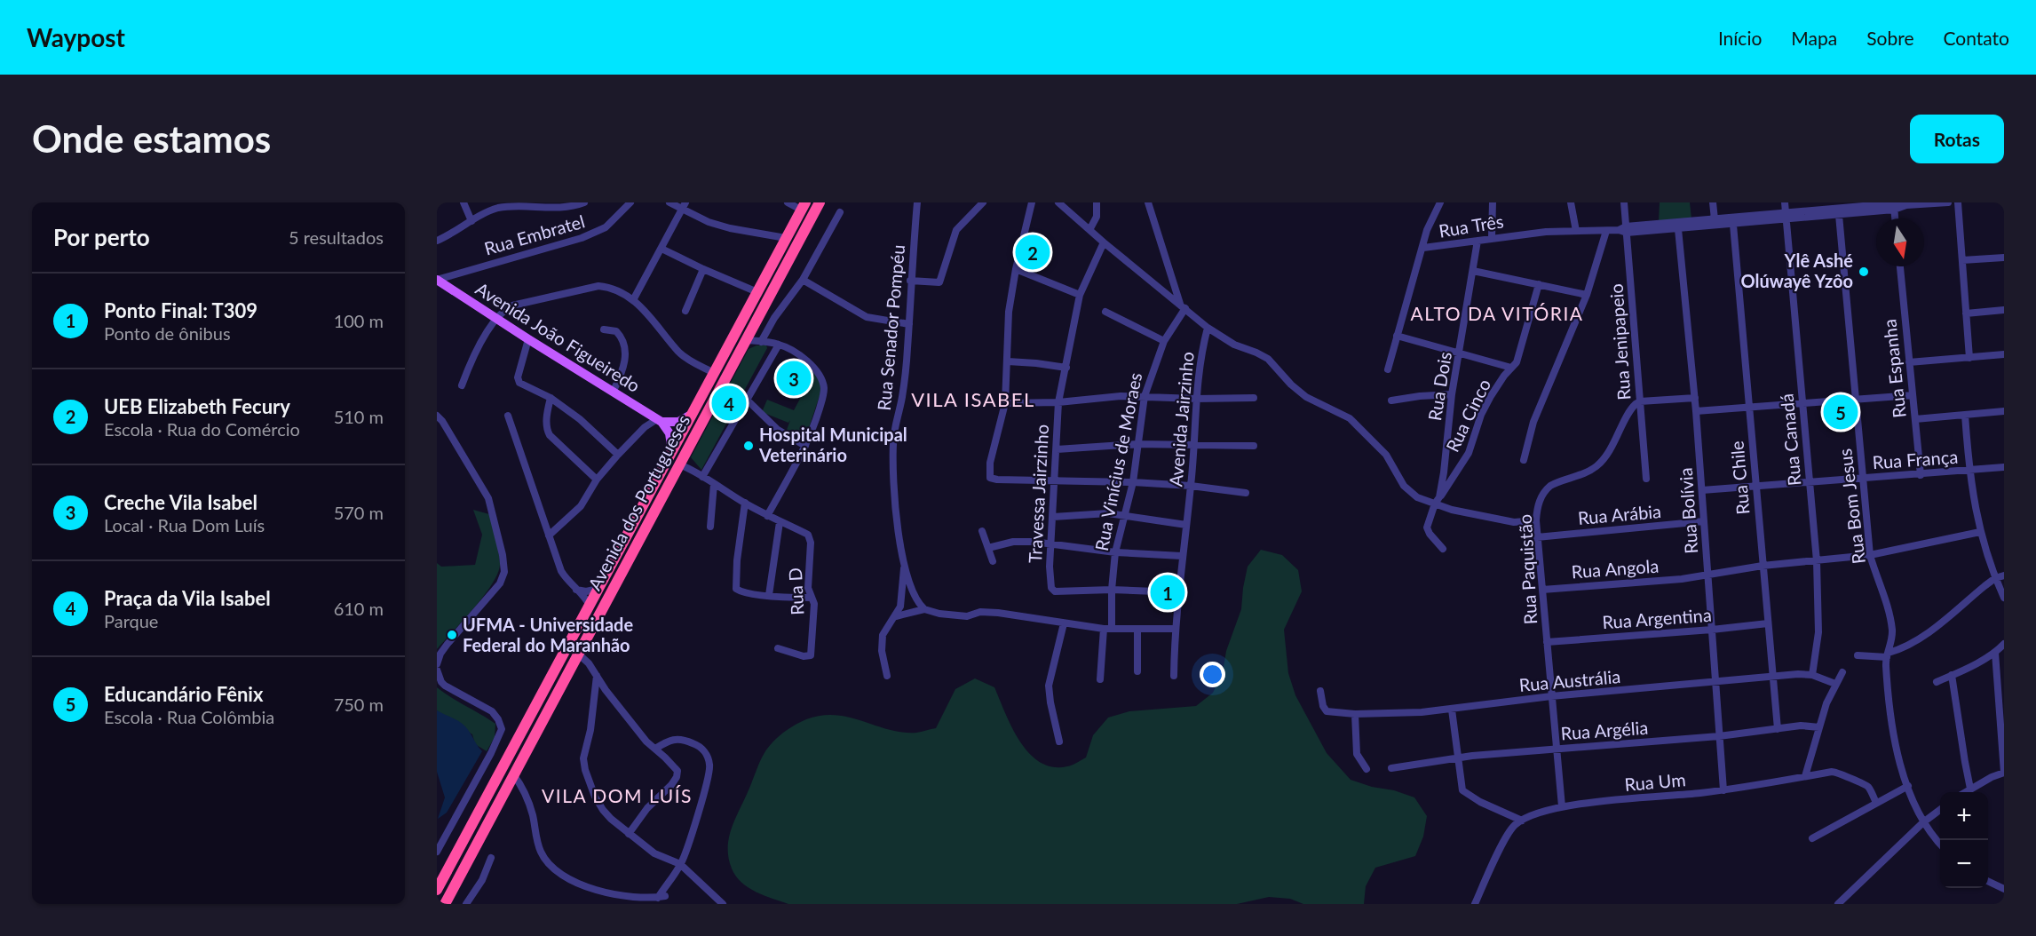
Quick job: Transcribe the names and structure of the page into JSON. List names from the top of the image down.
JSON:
{
  "streets": {
    "highway": ["Avenida dos Portugueses"],
    "main road": ["Avenida João Figueiredo"],
    "street": [
      "Rua Três",
      "Rua Embratel",
      "Rua Senador Pompéu",
      "Rua Jenipapeio",
      "Rua Espanha",
      "Rua Dois",
      "Rua Cinco",
      "Avenida Jairzinho",
      "Rua Canadá",
      "Rua França",
      "Rua Vinícius de Moraes",
      "Rua Chile",
      "Travessa Jairzinho",
      "Rua Bom Jesus",
      "Rua Bolívia",
      "Rua Arábia",
      "Rua Paquistão",
      "Rua Angola",
      "Rua D",
      "Rua Argentina",
      "Rua Austrália",
      "Rua Argélia",
      "Rua Um"
    ]
  },
  "crossings": [
    ["Rua Três", "Rua Jenipapeio"],
    ["Rua Três", "Rua Dois"],
    ["Rua Embratel", "Avenida João Figueiredo"],
    ["Rua Jenipapeio", "Rua Paquistão"],
    ["Rua Espanha", "Rua França"],
    ["Rua Dois", "Rua Cinco"],
    ["Rua Canadá", "Rua França"],
    ["Rua Canadá", "Rua Angola"],
    ["Rua Canadá", "Rua Austrália"],
    ["Rua França", "Rua Chile"],
    ["Rua França", "Rua Bom Jesus"],
    ["Rua França", "Rua Bolívia"],
    ["Rua Vinícius de Moraes", "Travessa Jairzinho"],
    ["Rua Chile", "Rua Angola"],
    ["Rua Chile", "Rua Argentina"],
    ["Rua Chile", "Rua Austrália"],
    ["Rua Chile", "Rua Argélia"],
    ["Avenida dos Portugueses", "Rua D"],
    ["Rua Bom Jesus", "Rua Angola"],
    ["Rua Bolívia", "Rua Arábia"],
    ["Rua Bolívia", "Rua Angola"],
    ["Rua Bolívia", "Rua Argentina"],
    ["Rua Bolívia", "Rua Austrália"],
    ["Rua Bolívia", "Rua Argélia"],
    ["Rua Bolívia", "Rua Um"],
    ["Rua Arábia", "Rua Paquistão"],
    ["Rua Paquistão", "Rua Angola"],
    ["Rua Paquistão", "Rua Argentina"],
    ["Rua Paquistão", "Rua Austrália"],
    ["Rua Paquistão", "Rua Argélia"],
    ["Rua Paquistão", "Rua Um"]
  ],
  "districts": ["ALTO DA VITÓRIA", "VILA ISABEL", "VILA DOM LUÍS"],
  "places": ["Ylê Ashé Olúwayê Yzôo", "Hospital Municipal Veterinário", "UFMA - Universidade Federal do Maranhão"],
  "north": "bottom",
  "page": {
    "header": "Waypost",
    "nav": [
      "Início",
      "Mapa",
      "Sobre",
      "Contato"
    ],
    "buttons": "Rotas",
    "title": "Onde estamos",
    "heading": ["Por perto", "5 resultados"],
    "pins": [
      "2",
      "3",
      "4",
      "5",
      "1"
    ],
    "list": [
      {
        "mark": "1",
        "name": "Ponto Final: T309",
        "note": "Ponto de ônibus",
        "value": "100 m"
      },
      {
        "mark": "2",
        "name": "UEB Elizabeth Fecury",
        "note": "Escola · Rua do Comércio",
        "value": "510 m"
      },
      {
        "mark": "3",
        "name": "Creche Vila Isabel",
        "note": "Local · Rua Dom Luís",
        "value": "570 m"
      },
      {
        "mark": "4",
        "name": "Praça da Vila Isabel",
        "note": "Parque",
        "value": "610 m"
      },
      {
        "mark": "5",
        "name": "Educandário Fênix",
        "note": "Escola · Rua Colômbia",
        "value": "750 m"
      }
    ],
    "map_buttons": ["+", "−"]
  }
}
